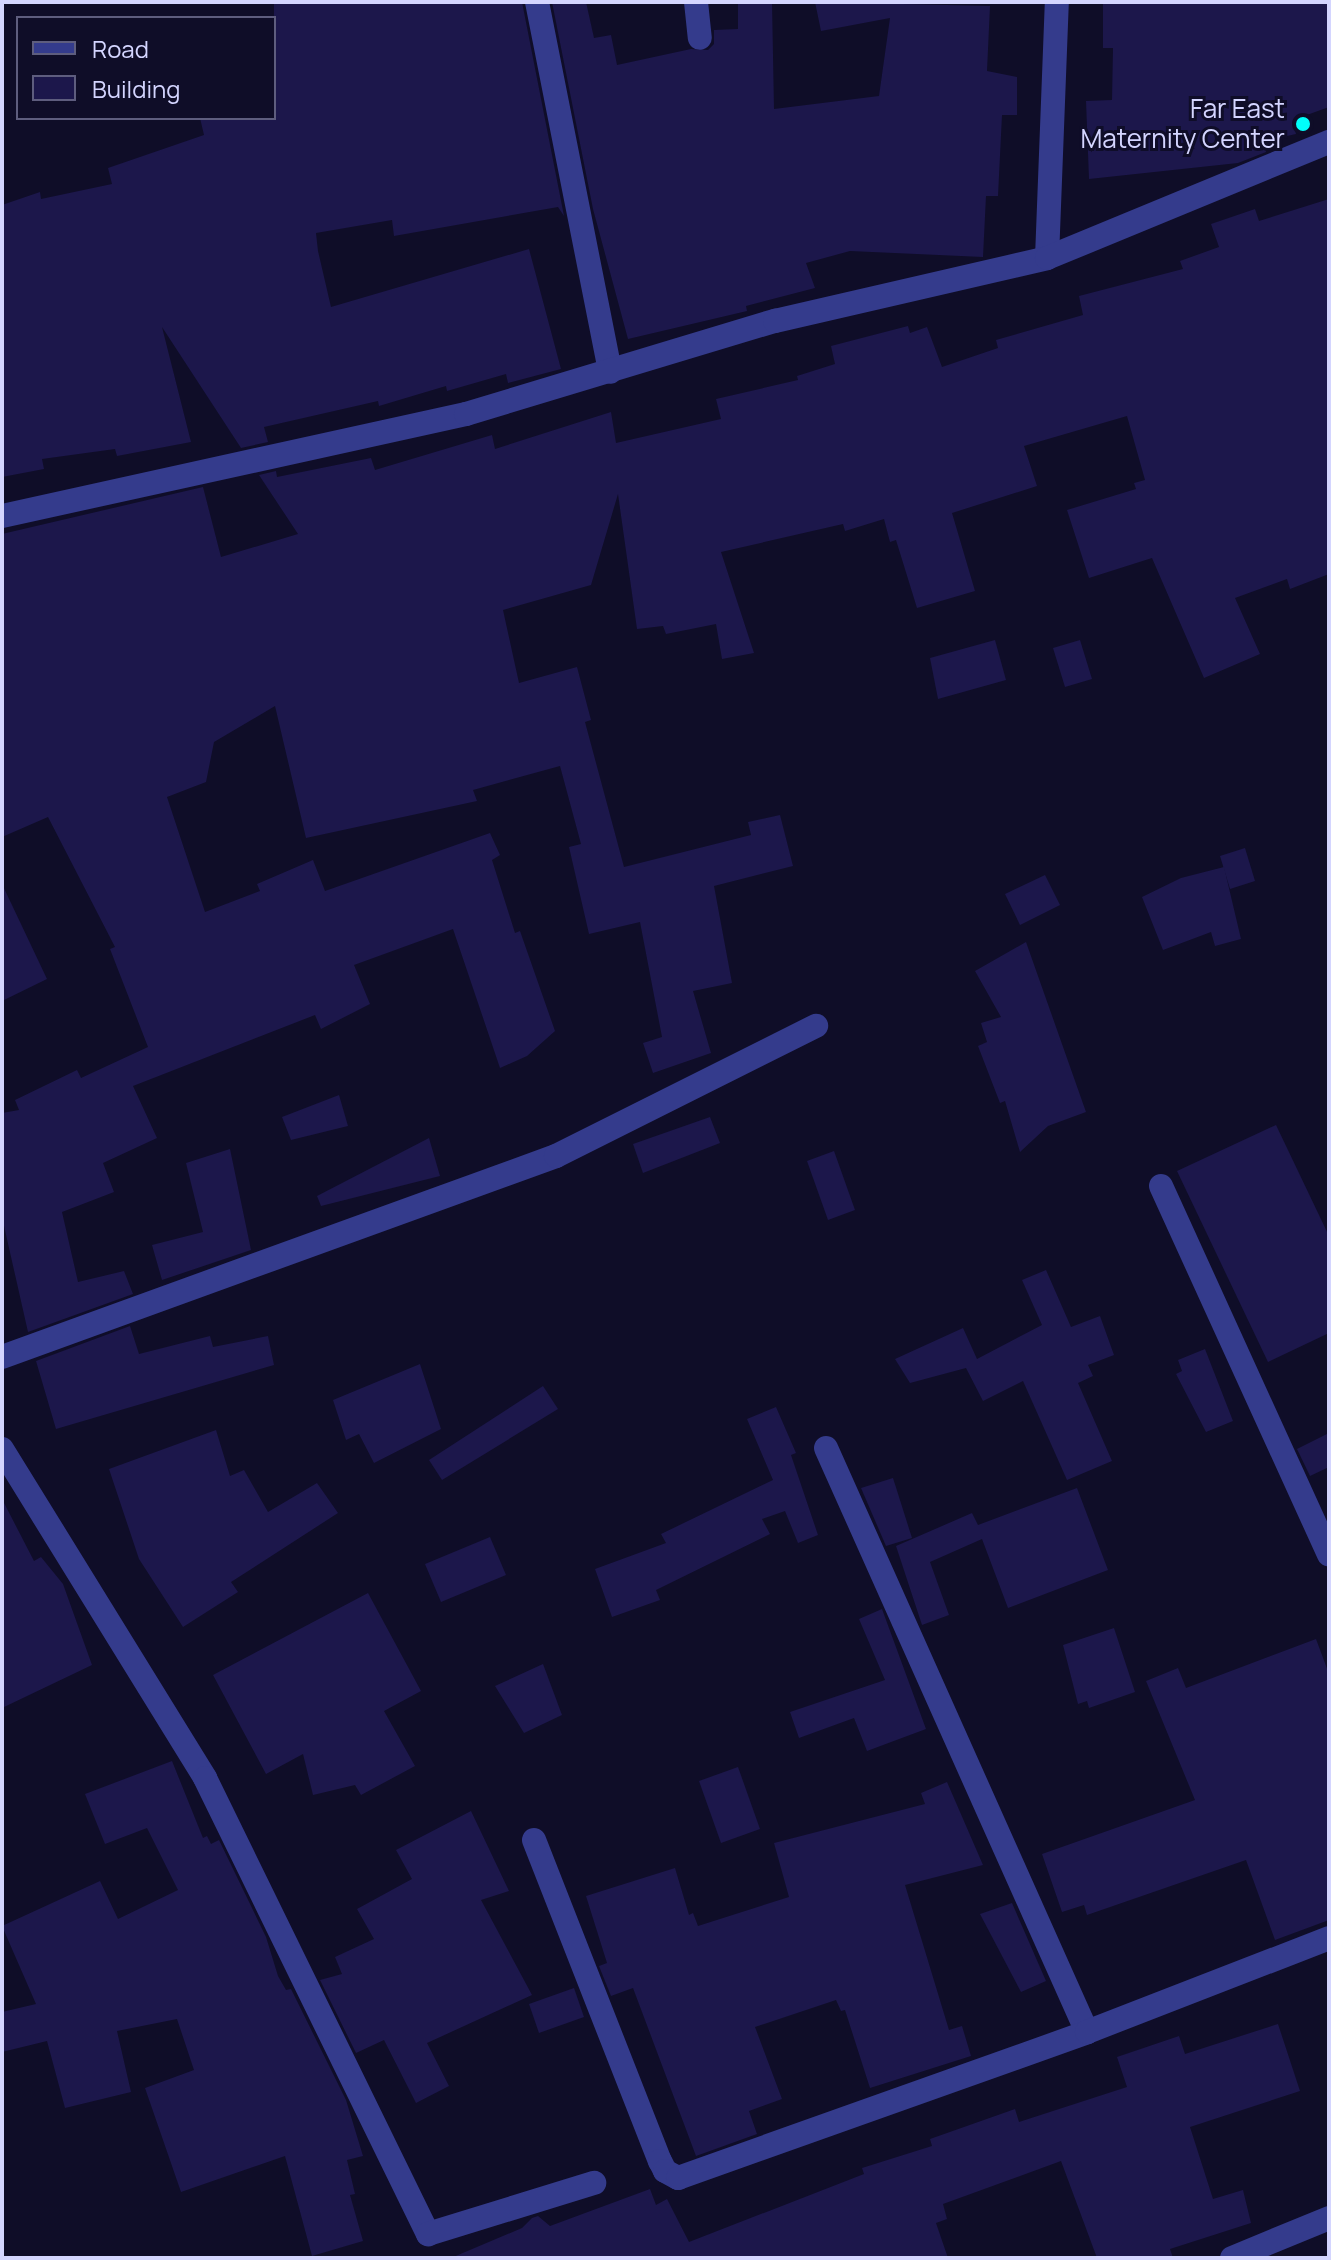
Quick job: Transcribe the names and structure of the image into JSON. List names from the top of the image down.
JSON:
{
  "places": ["Far East Maternity Center"],
  "legend": ["Road", "Building"]
}
